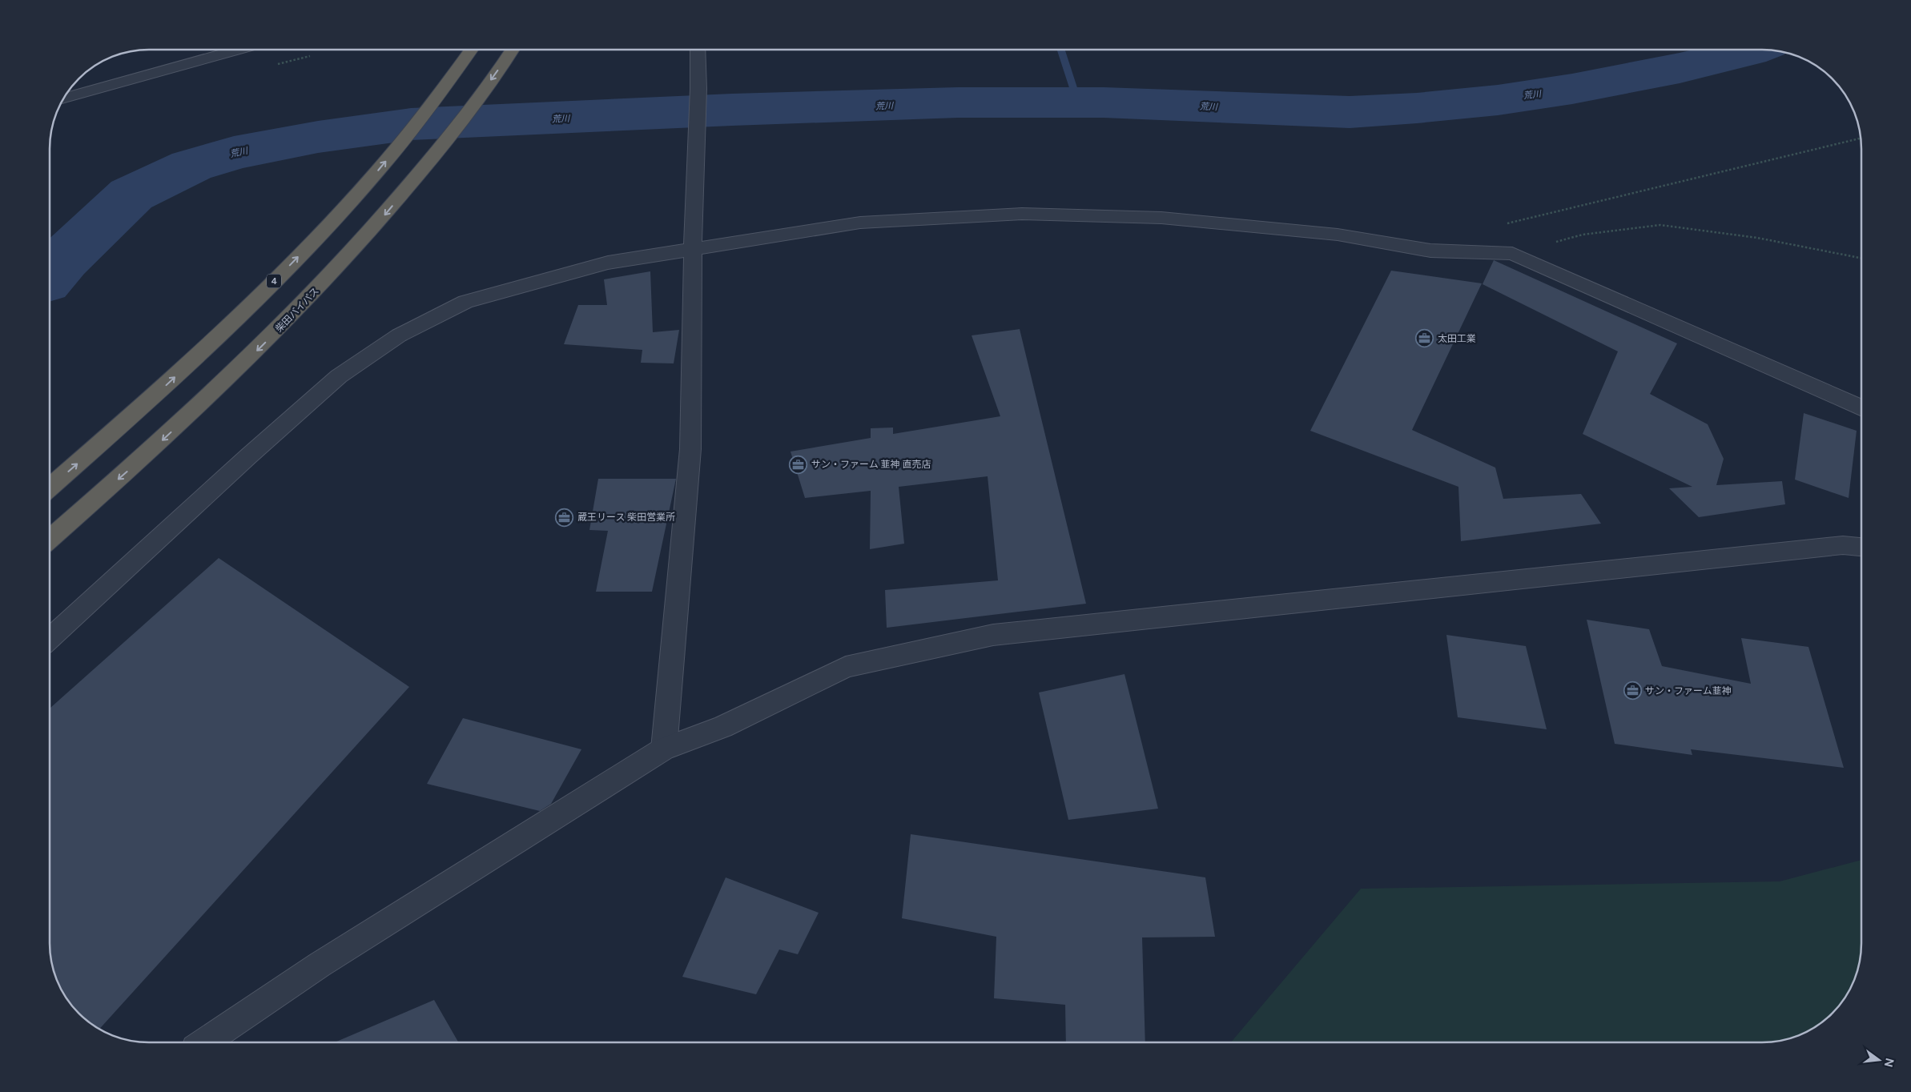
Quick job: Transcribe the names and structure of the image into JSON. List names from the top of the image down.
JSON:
{
  "streets": {
    "highway": ["4", "柴田バイパス"]
  },
  "water": ["荒川"],
  "places": {
    "office": [
      "太田工業",
      "サン・ファーム 韮神 直売店",
      "蔵王リース 柴田営業所",
      "サン・ファーム韮神"
    ]
  },
  "north": "right"
}
